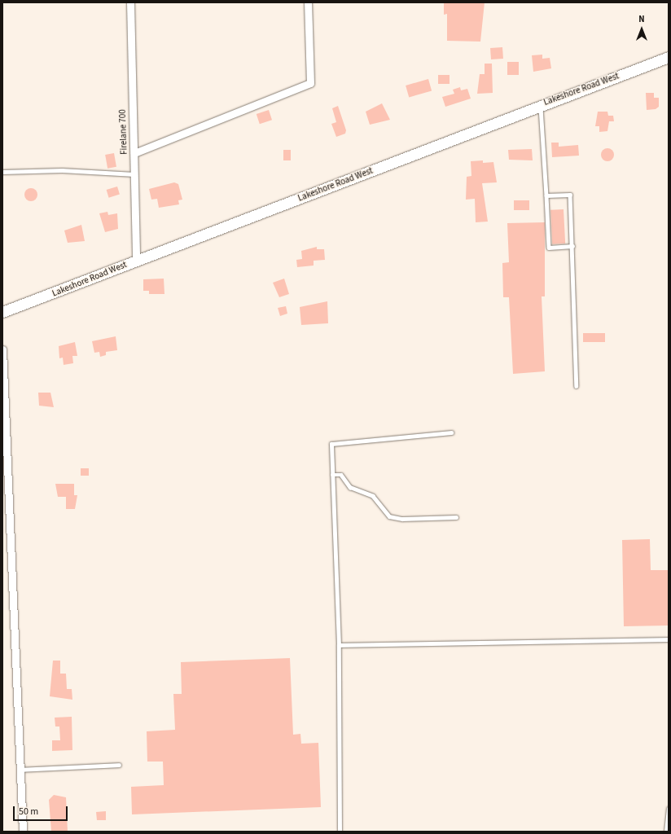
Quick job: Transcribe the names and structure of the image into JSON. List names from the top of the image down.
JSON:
{
  "streets": {
    "main road": ["Lakeshore Road West"],
    "street": ["Firelane 700"]
  },
  "crossings": [
    ["Lakeshore Road West", "Firelane 700"]
  ],
  "scale_bar": "50 m",
  "north": "top"
}
